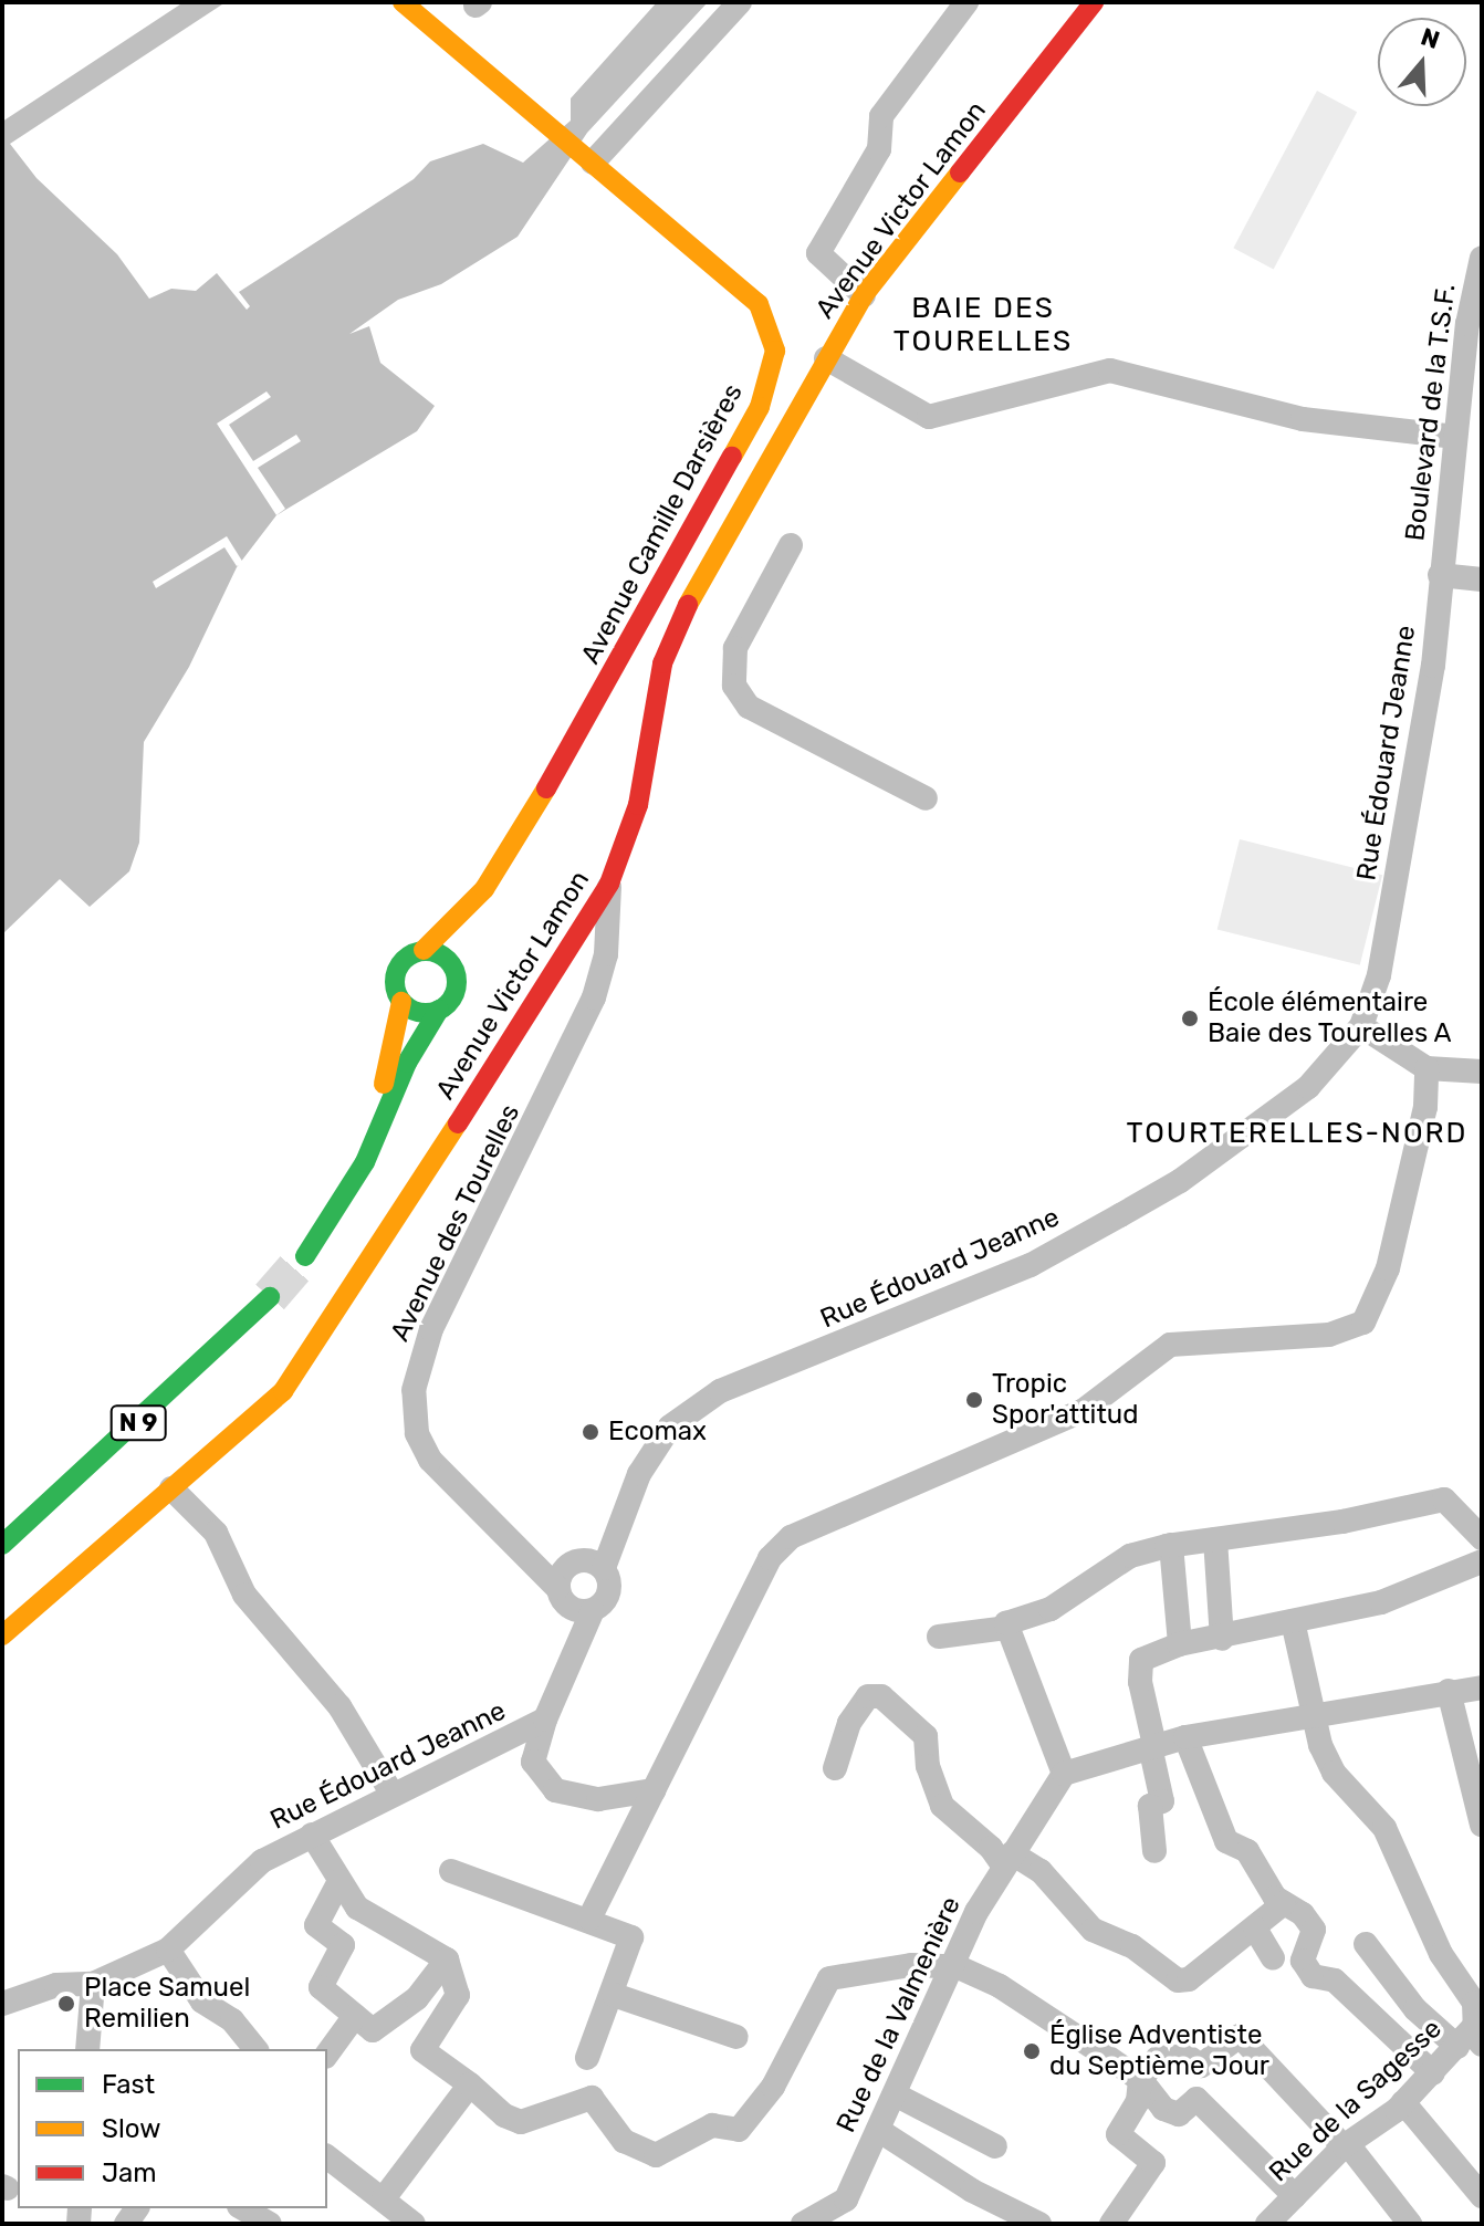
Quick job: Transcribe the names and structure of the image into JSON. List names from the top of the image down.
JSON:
{
  "streets": {
    "main road": ["Avenue Victor Lamon", "Avenue Camille Darsières", "N 9"],
    "street": [
      "Boulevard de la T.S.F.",
      "Rue Édouard Jeanne",
      "Avenue des Tourelles",
      "Rue de la Valmenière",
      "Rue de la Sagesse"
    ]
  },
  "crossings": [
    ["Avenue Victor Lamon", "Avenue des Tourelles"],
    ["Boulevard de la T.S.F.", "Rue Édouard Jeanne"],
    ["Rue Édouard Jeanne", "Avenue des Tourelles"]
  ],
  "districts": ["BAIE DES TOURELLES", "TOURTERELLES-NORD"],
  "places": [
    "École élémentaire Baie des Tourelles A",
    "Tropic Spor'attitud",
    "Ecomax",
    "Place Samuel Remilien",
    "Église Adventiste du Septième Jour"
  ],
  "legend": ["Fast", "Slow", "Jam"],
  "north": "top"
}
